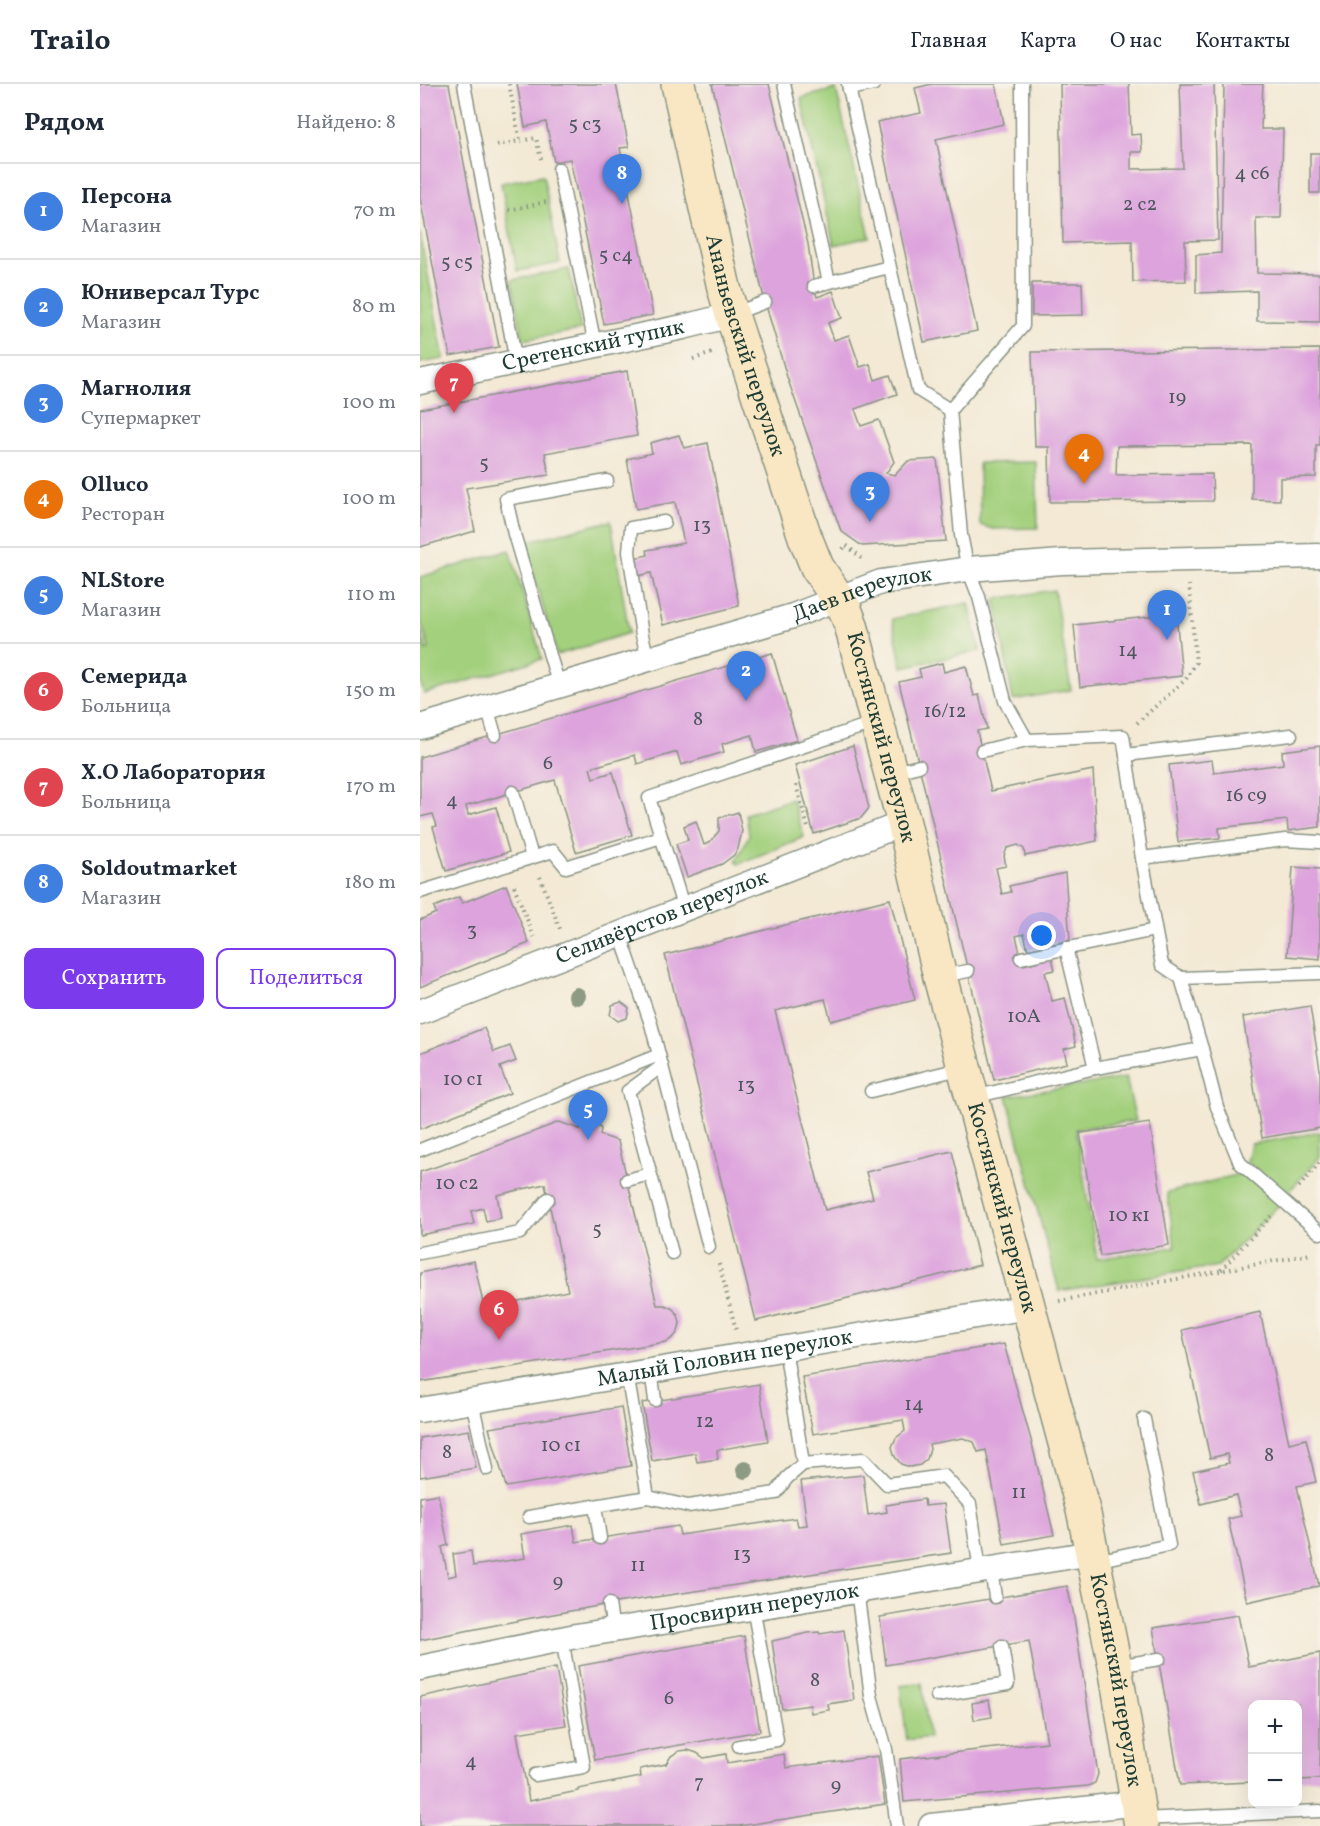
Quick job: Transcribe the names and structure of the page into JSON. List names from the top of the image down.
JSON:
{
  "streets": {
    "street": [
      "Сретенский тупик",
      "Ананьевский переулок",
      "Даев переулок",
      "Костянский переулок",
      "Селивёрстов переулок",
      "Малый Головин переулок",
      "Просвирин переулок"
    ]
  },
  "crossings": [
    ["Сретенский тупик", "Ананьевский переулок"],
    ["Ананьевский переулок", "Даев переулок"],
    ["Ананьевский переулок", "Костянский переулок"],
    ["Даев переулок", "Костянский переулок"],
    ["Костянский переулок", "Селивёрстов переулок"],
    ["Костянский переулок", "Малый Головин переулок"],
    ["Костянский переулок", "Просвирин переулок"]
  ],
  "house_numbers": [
    "5 с3",
    "4 с6",
    "2 с2",
    "5 с4",
    "5 с5",
    "19",
    "5",
    "13",
    "14",
    "16/12",
    "8",
    "6",
    "16 с9",
    "4",
    "3",
    "10А",
    "10 с1",
    "13",
    "10 с2",
    "10 к1",
    "5",
    "14",
    "12",
    "10 с1",
    "8",
    "8",
    "11",
    "13",
    "11",
    "9",
    "8",
    "6",
    "4",
    "7",
    "9"
  ],
  "page": {
    "header": "Trailo",
    "nav": [
      "Главная",
      "Карта",
      "О нас",
      "Контакты"
    ],
    "heading": ["Рядом", "Найдено: 8"],
    "pins": [
      "8",
      "7",
      "4",
      "3",
      "1",
      "2",
      "5",
      "6"
    ],
    "list": [
      {
        "mark": "1",
        "name": "Персона",
        "note": "Магазин",
        "value": "70 m"
      },
      {
        "mark": "2",
        "name": "Юниверсал Турс",
        "note": "Магазин",
        "value": "80 m"
      },
      {
        "mark": "3",
        "name": "Магнолия",
        "note": "Супермаркет",
        "value": "100 m"
      },
      {
        "mark": "4",
        "name": "Olluco",
        "note": "Ресторан",
        "value": "100 m"
      },
      {
        "mark": "5",
        "name": "NLStore",
        "note": "Магазин",
        "value": "110 m"
      },
      {
        "mark": "6",
        "name": "Семерида",
        "note": "Больница",
        "value": "150 m"
      },
      {
        "mark": "7",
        "name": "X.O Лаборатория",
        "note": "Больница",
        "value": "170 m"
      },
      {
        "mark": "8",
        "name": "Soldoutmarket",
        "note": "Магазин",
        "value": "180 m"
      }
    ],
    "buttons": ["Сохранить", "Поделиться"],
    "map_buttons": ["+", "−"]
  }
}
